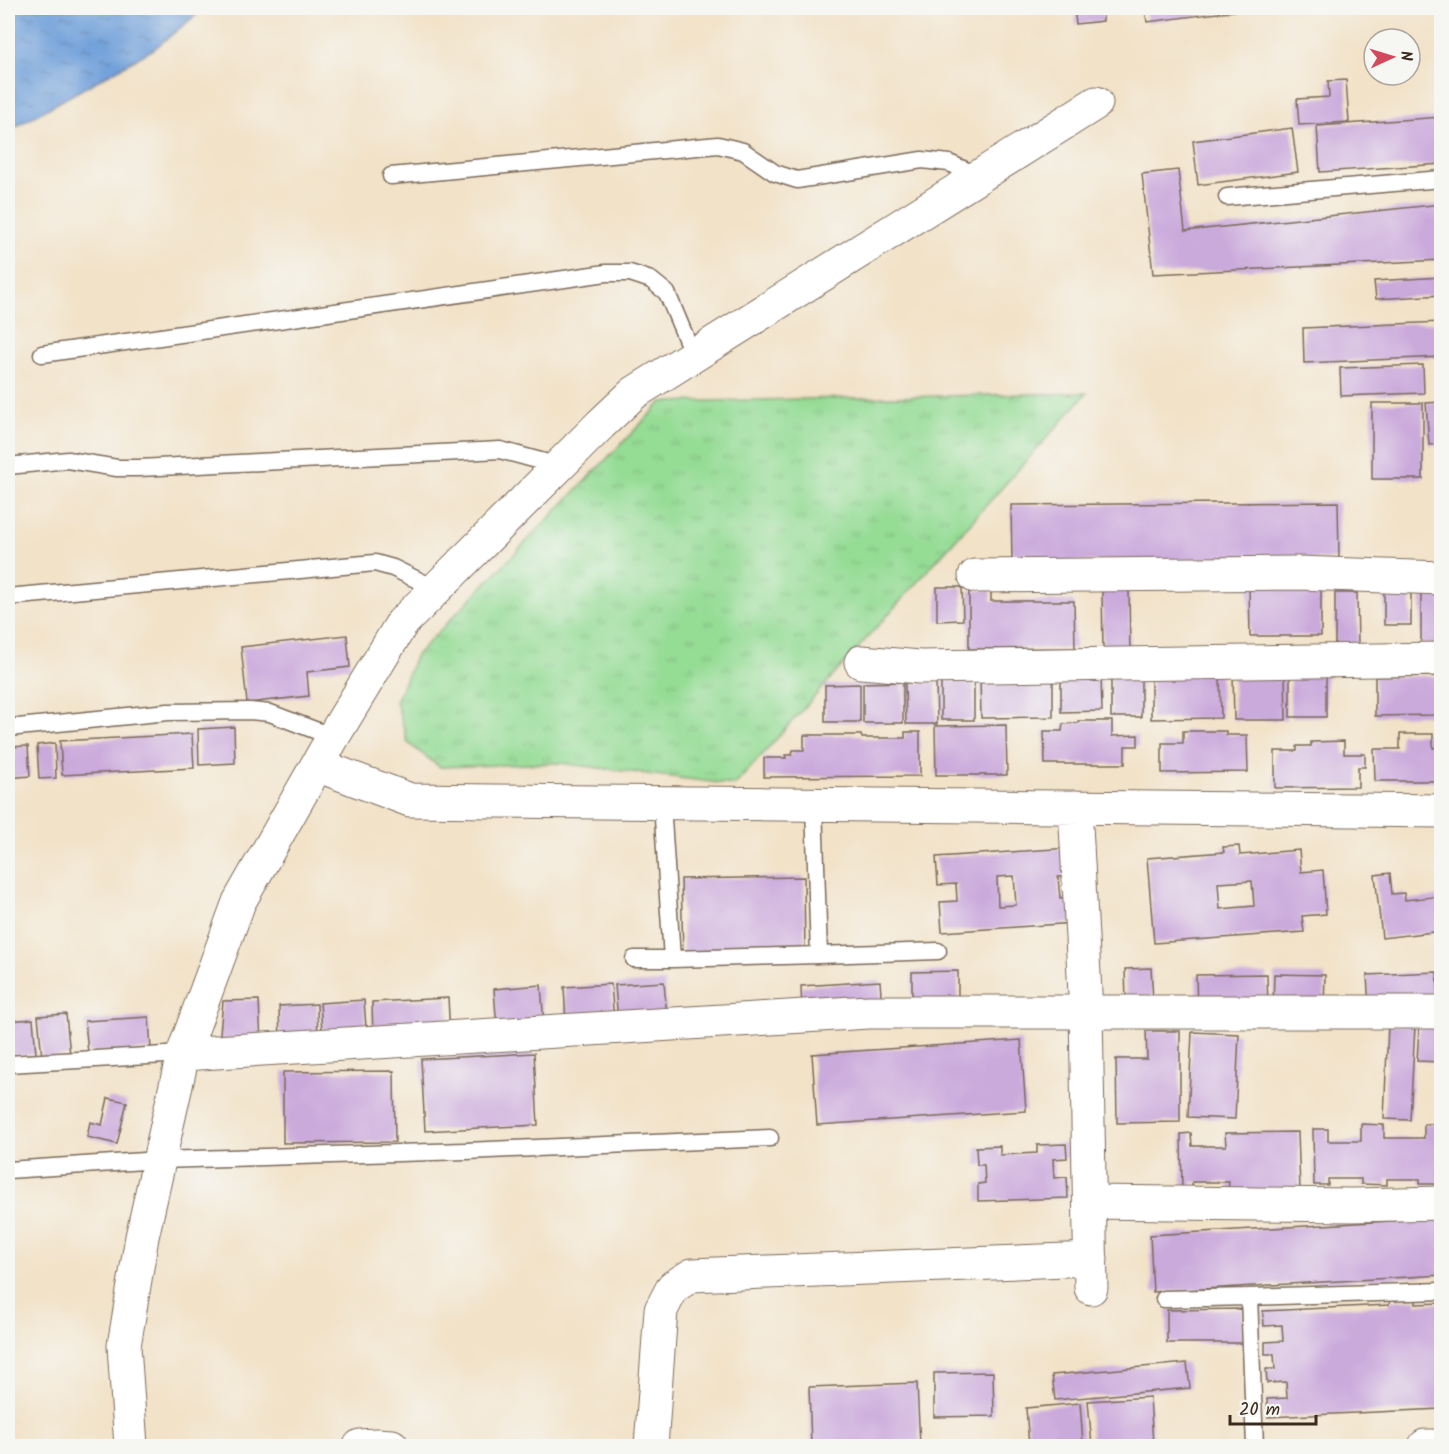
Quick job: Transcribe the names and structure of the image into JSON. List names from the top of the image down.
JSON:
{
  "scale_bar": "20 m",
  "north": "right"
}
